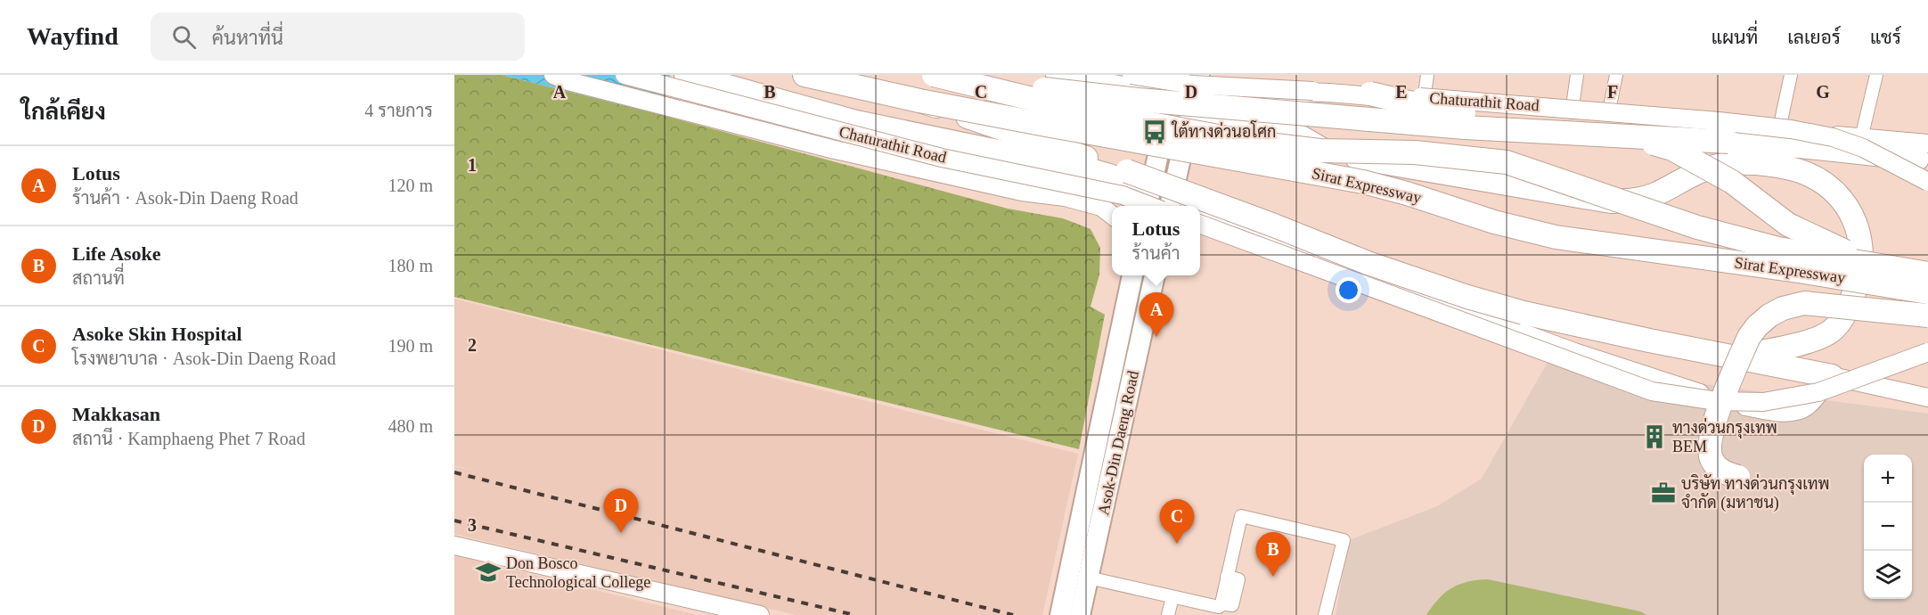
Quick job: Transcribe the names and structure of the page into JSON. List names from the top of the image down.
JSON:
{
  "streets": {
    "highway": ["Sirat Expressway"],
    "main road": ["Chaturathit Road", "Asok-Din Daeng Road"]
  },
  "places": {
    "bus stop": ["ใต้ทางด่วนอโศก"],
    "building": ["ทางด่วนกรุงเทพ BEM"],
    "office": ["บริษัท ทางด่วนกรุงเทพ จำกัด (มหาชน)"],
    "school or university": ["Don Bosco Technological College"]
  },
  "page": {
    "header": "Wayfind",
    "search": "ค้นหาที่นี่",
    "nav": ["แผนที่", "เลเยอร์", "แชร์"],
    "heading": ["ใกล้เคียง", "4 รายการ"],
    "list": [
      {
        "mark": "A",
        "name": "Lotus",
        "note": "ร้านค้า · Asok-Din Daeng Road",
        "value": "120 m"
      },
      {
        "mark": "B",
        "name": "Life Asoke",
        "note": "สถานที่",
        "value": "180 m"
      },
      {
        "mark": "C",
        "name": "Asoke Skin Hospital",
        "note": "โรงพยาบาล · Asok-Din Daeng Road",
        "value": "190 m"
      },
      {
        "mark": "D",
        "name": "Makkasan",
        "note": "สถานี · Kamphaeng Phet 7 Road",
        "value": "480 m"
      }
    ],
    "popup": ["Lotus", "ร้านค้า"],
    "pins": [
      "A",
      "D",
      "C",
      "B"
    ],
    "map_buttons": ["+", "−"]
  },
  "grid": {
    "columns": [
      "A",
      "B",
      "C",
      "D",
      "E",
      "F",
      "G"
    ],
    "rows": ["1", "2", "3"]
  }
}
